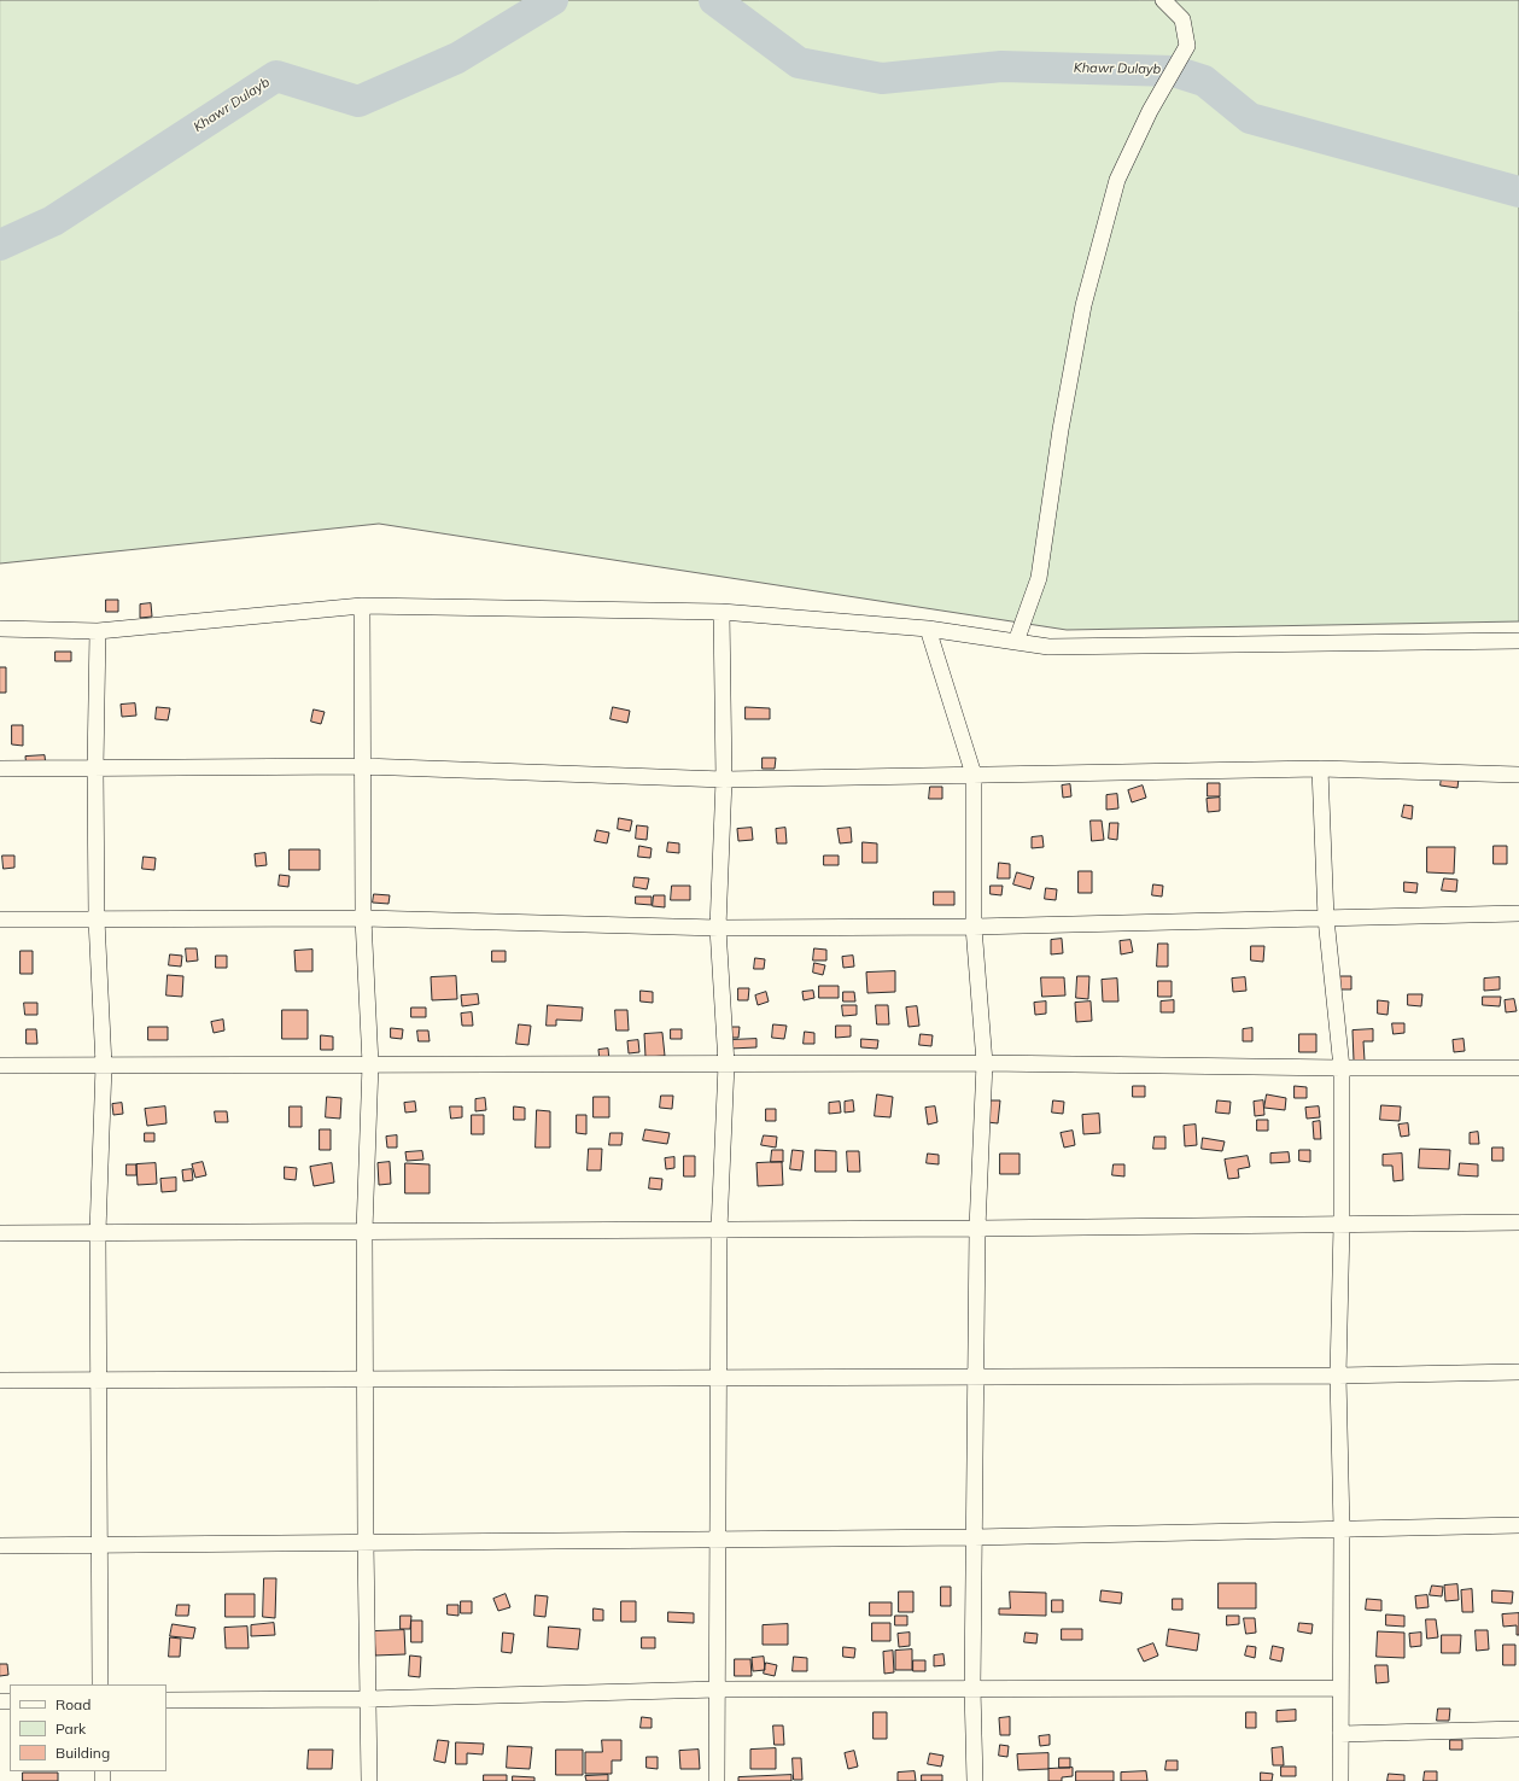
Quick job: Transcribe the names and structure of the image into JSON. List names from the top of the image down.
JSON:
{
  "water": ["Khawr Dulayb"],
  "legend": ["Road", "Park", "Building"]
}
